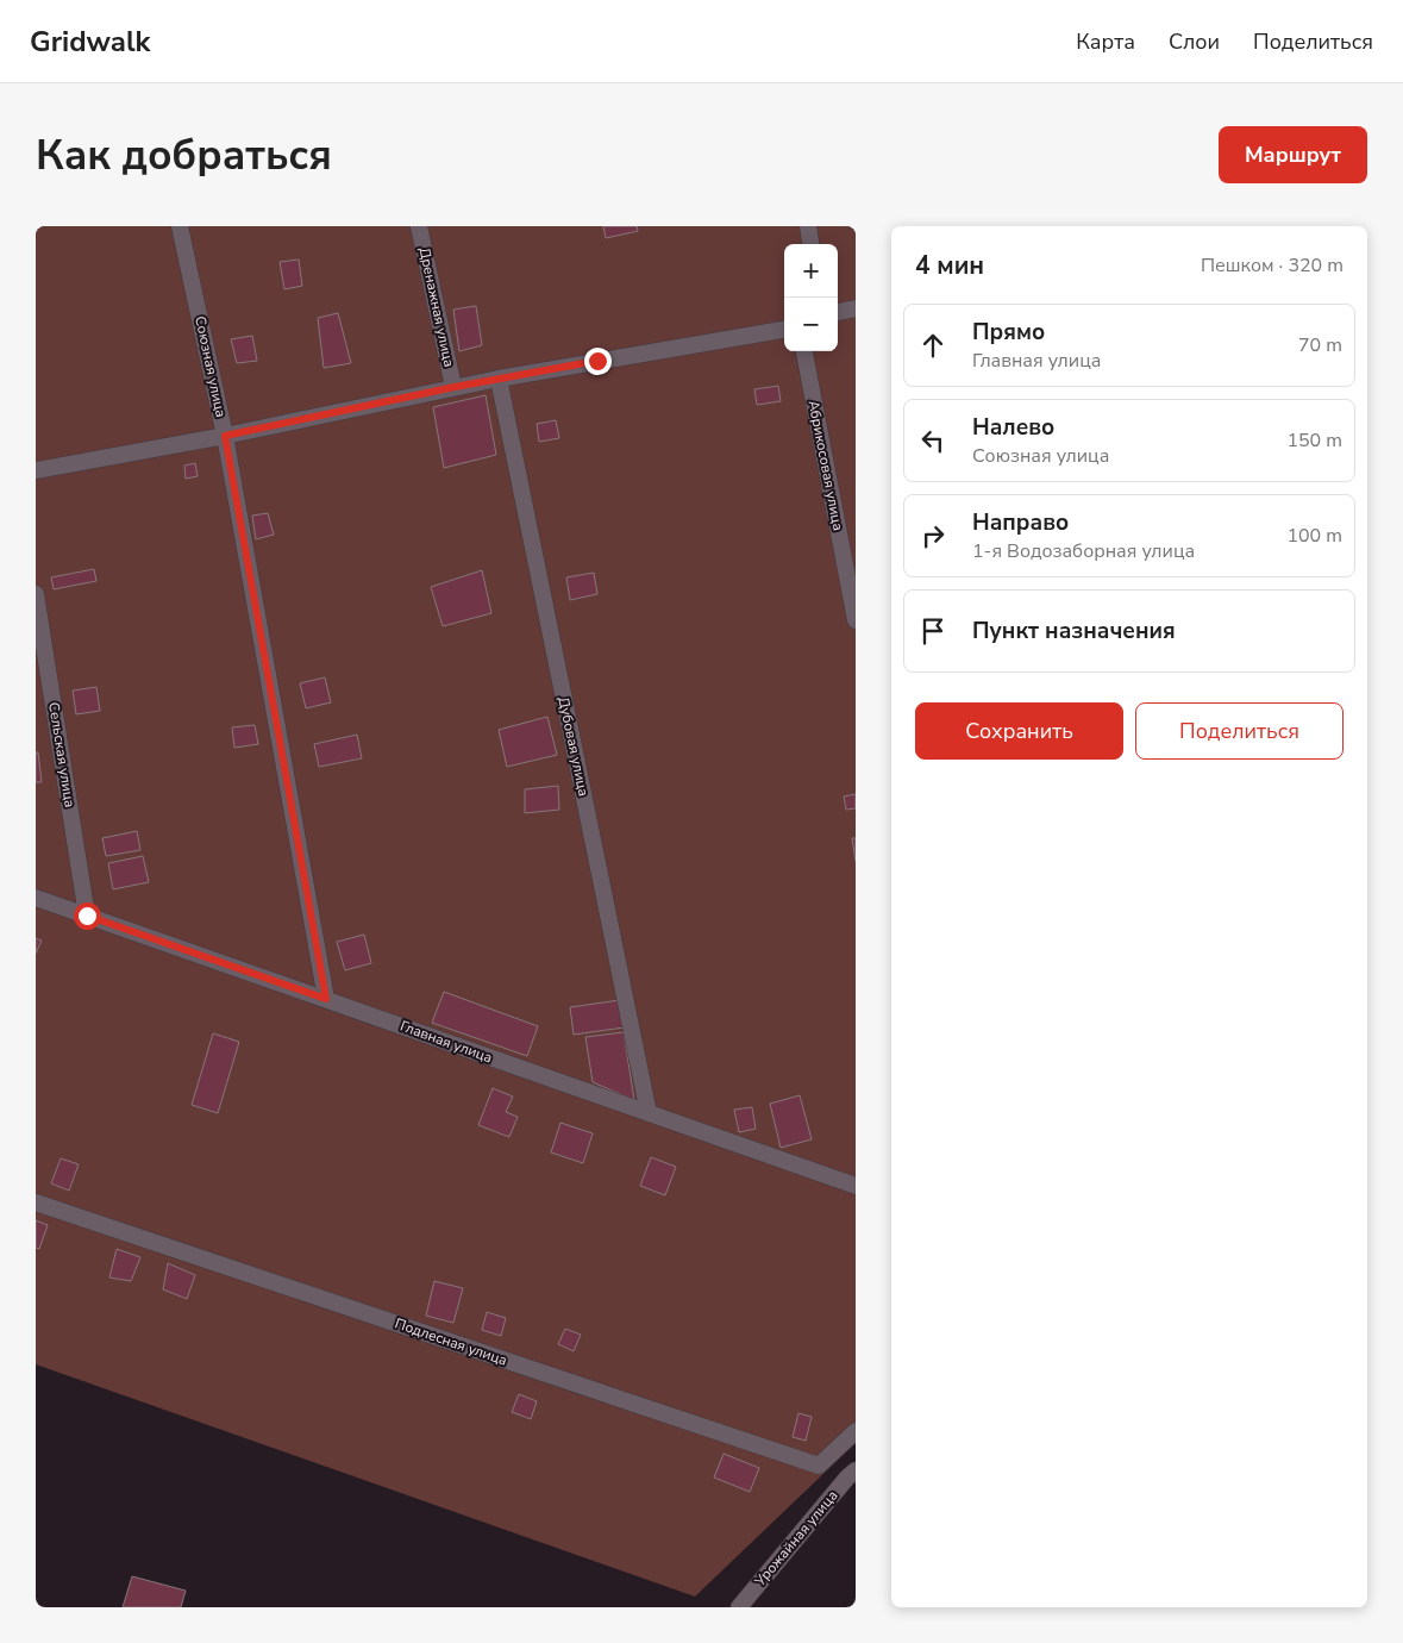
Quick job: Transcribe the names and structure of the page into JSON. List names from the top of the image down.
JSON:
{
  "streets": {
    "street": [
      "Дренажная улица",
      "Союзная улица",
      "Абрикосовая улица",
      "Дубовая улица",
      "Сельская улица",
      "Главная улица",
      "Подлесная улица",
      "Урожайная улица"
    ]
  },
  "crossings": [
    ["Союзная улица", "Главная улица"],
    ["Дубовая улица", "Главная улица"],
    ["Сельская улица", "Главная улица"]
  ],
  "page": {
    "header": "Gridwalk",
    "nav": ["Карта", "Слои", "Поделиться"],
    "buttons": [
      "Маршрут",
      ["Сохранить", "Поделиться"]
    ],
    "title": "Как добраться",
    "heading": ["4 мин", "Пешком · 320 m"],
    "map_buttons": ["+", "−"],
    "list": [
      ["Прямо", "Главная улица", "70 m"],
      ["Налево", "Союзная улица", "150 m"],
      ["Направо", "1-я Водозаборная улица", "100 m"],
      "Пункт назначения"
    ]
  }
}
